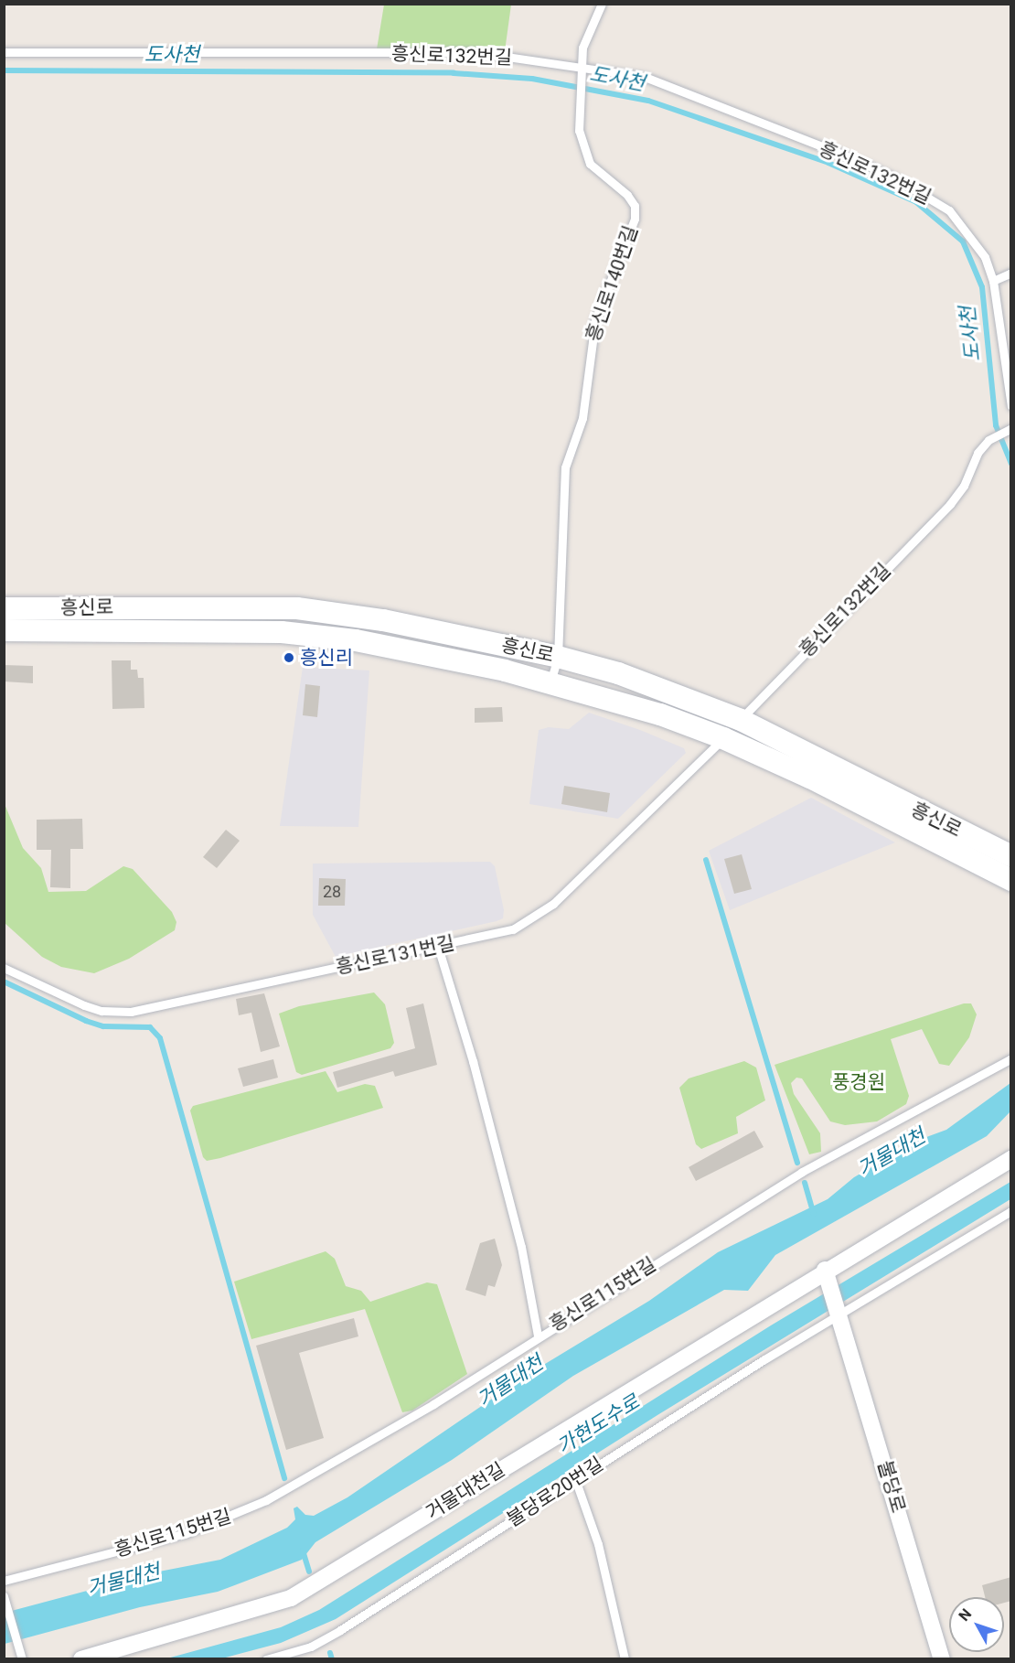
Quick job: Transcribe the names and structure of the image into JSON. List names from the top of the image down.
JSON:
{
  "streets": {
    "main road": ["흥신로"],
    "street": ["불당로", "거물대천길"],
    "lane": [
      "흥신로132번길",
      "흥신로140번길",
      "흥신로131번길",
      "흥신로115번길",
      "불당로20번길"
    ]
  },
  "crossings": [
    ["흥신로132번길", "흥신로140번길"],
    ["흥신로132번길", "흥신로"],
    ["흥신로140번길", "흥신로"],
    ["흥신로", "흥신로131번길"],
    ["불당로", "거물대천길"],
    ["불당로", "불당로20번길"]
  ],
  "water": ["도사천", "거물대천", "가현도수로"],
  "parks": ["풍경원"],
  "places": ["흥신리"],
  "house_numbers": ["28"],
  "north": "top left"
}
